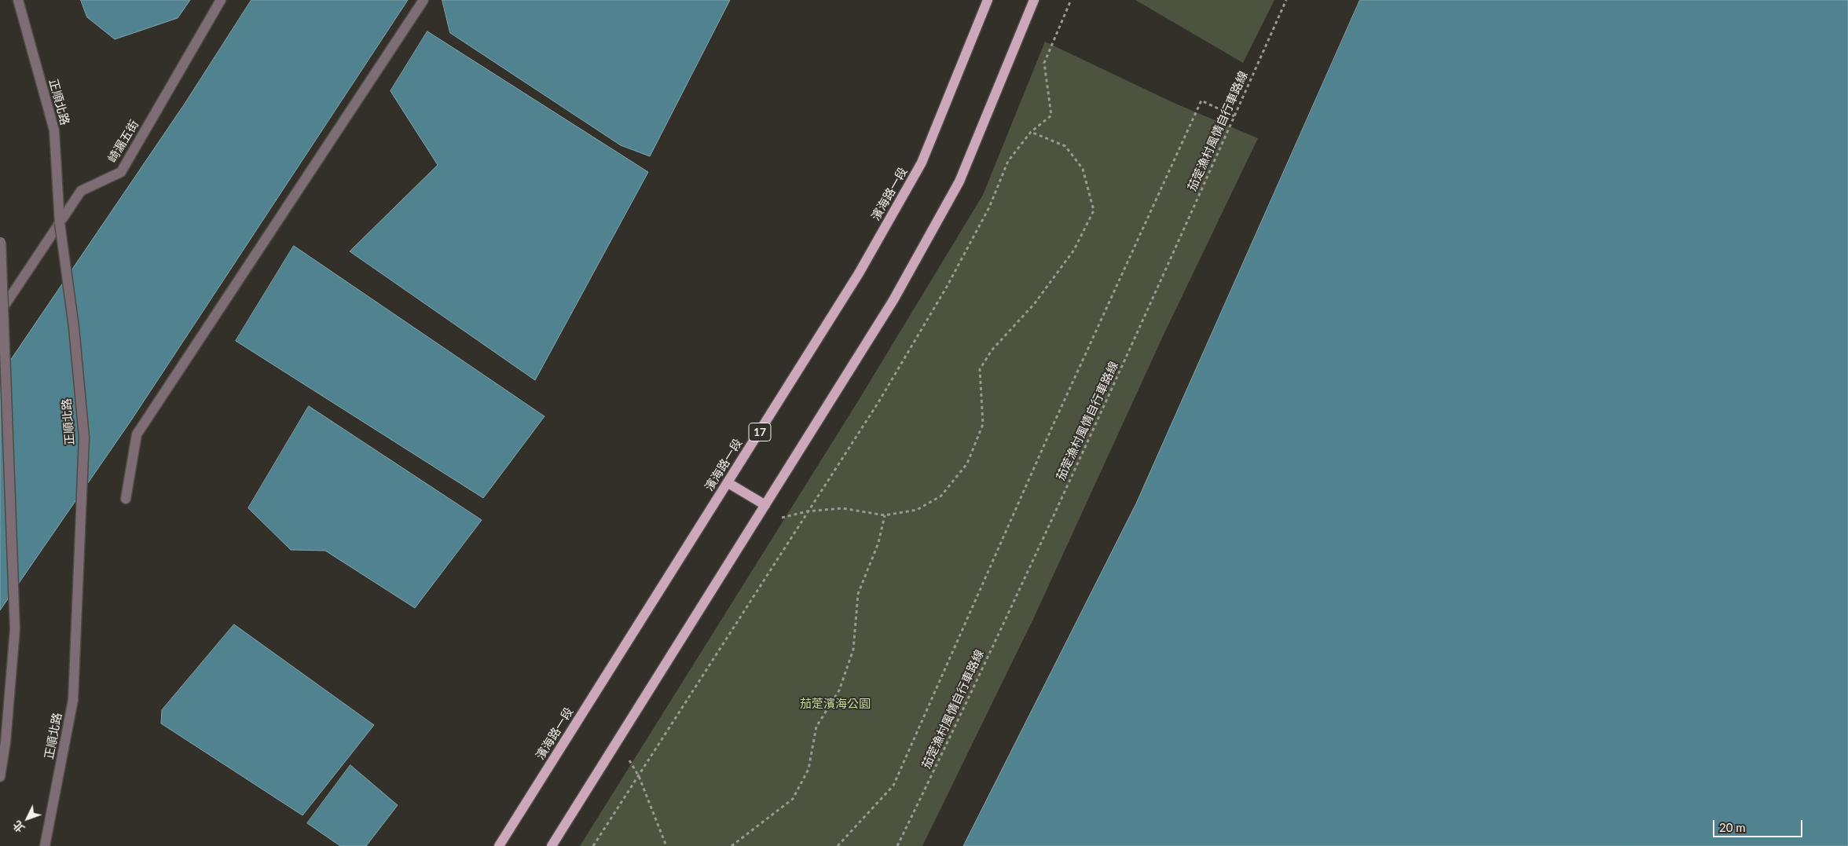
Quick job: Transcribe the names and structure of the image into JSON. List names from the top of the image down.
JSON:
{
  "streets": {
    "main road": ["濱海路一段", "17"],
    "street": ["正順北路", "崎漏五街"],
    "path": ["茄萣漁村風情自行車路線"]
  },
  "crossings": [
    ["正順北路", "崎漏五街"]
  ],
  "parks": ["茄萣濱海公園"],
  "scale_bar": "20 m",
  "north": "bottom left"
}
